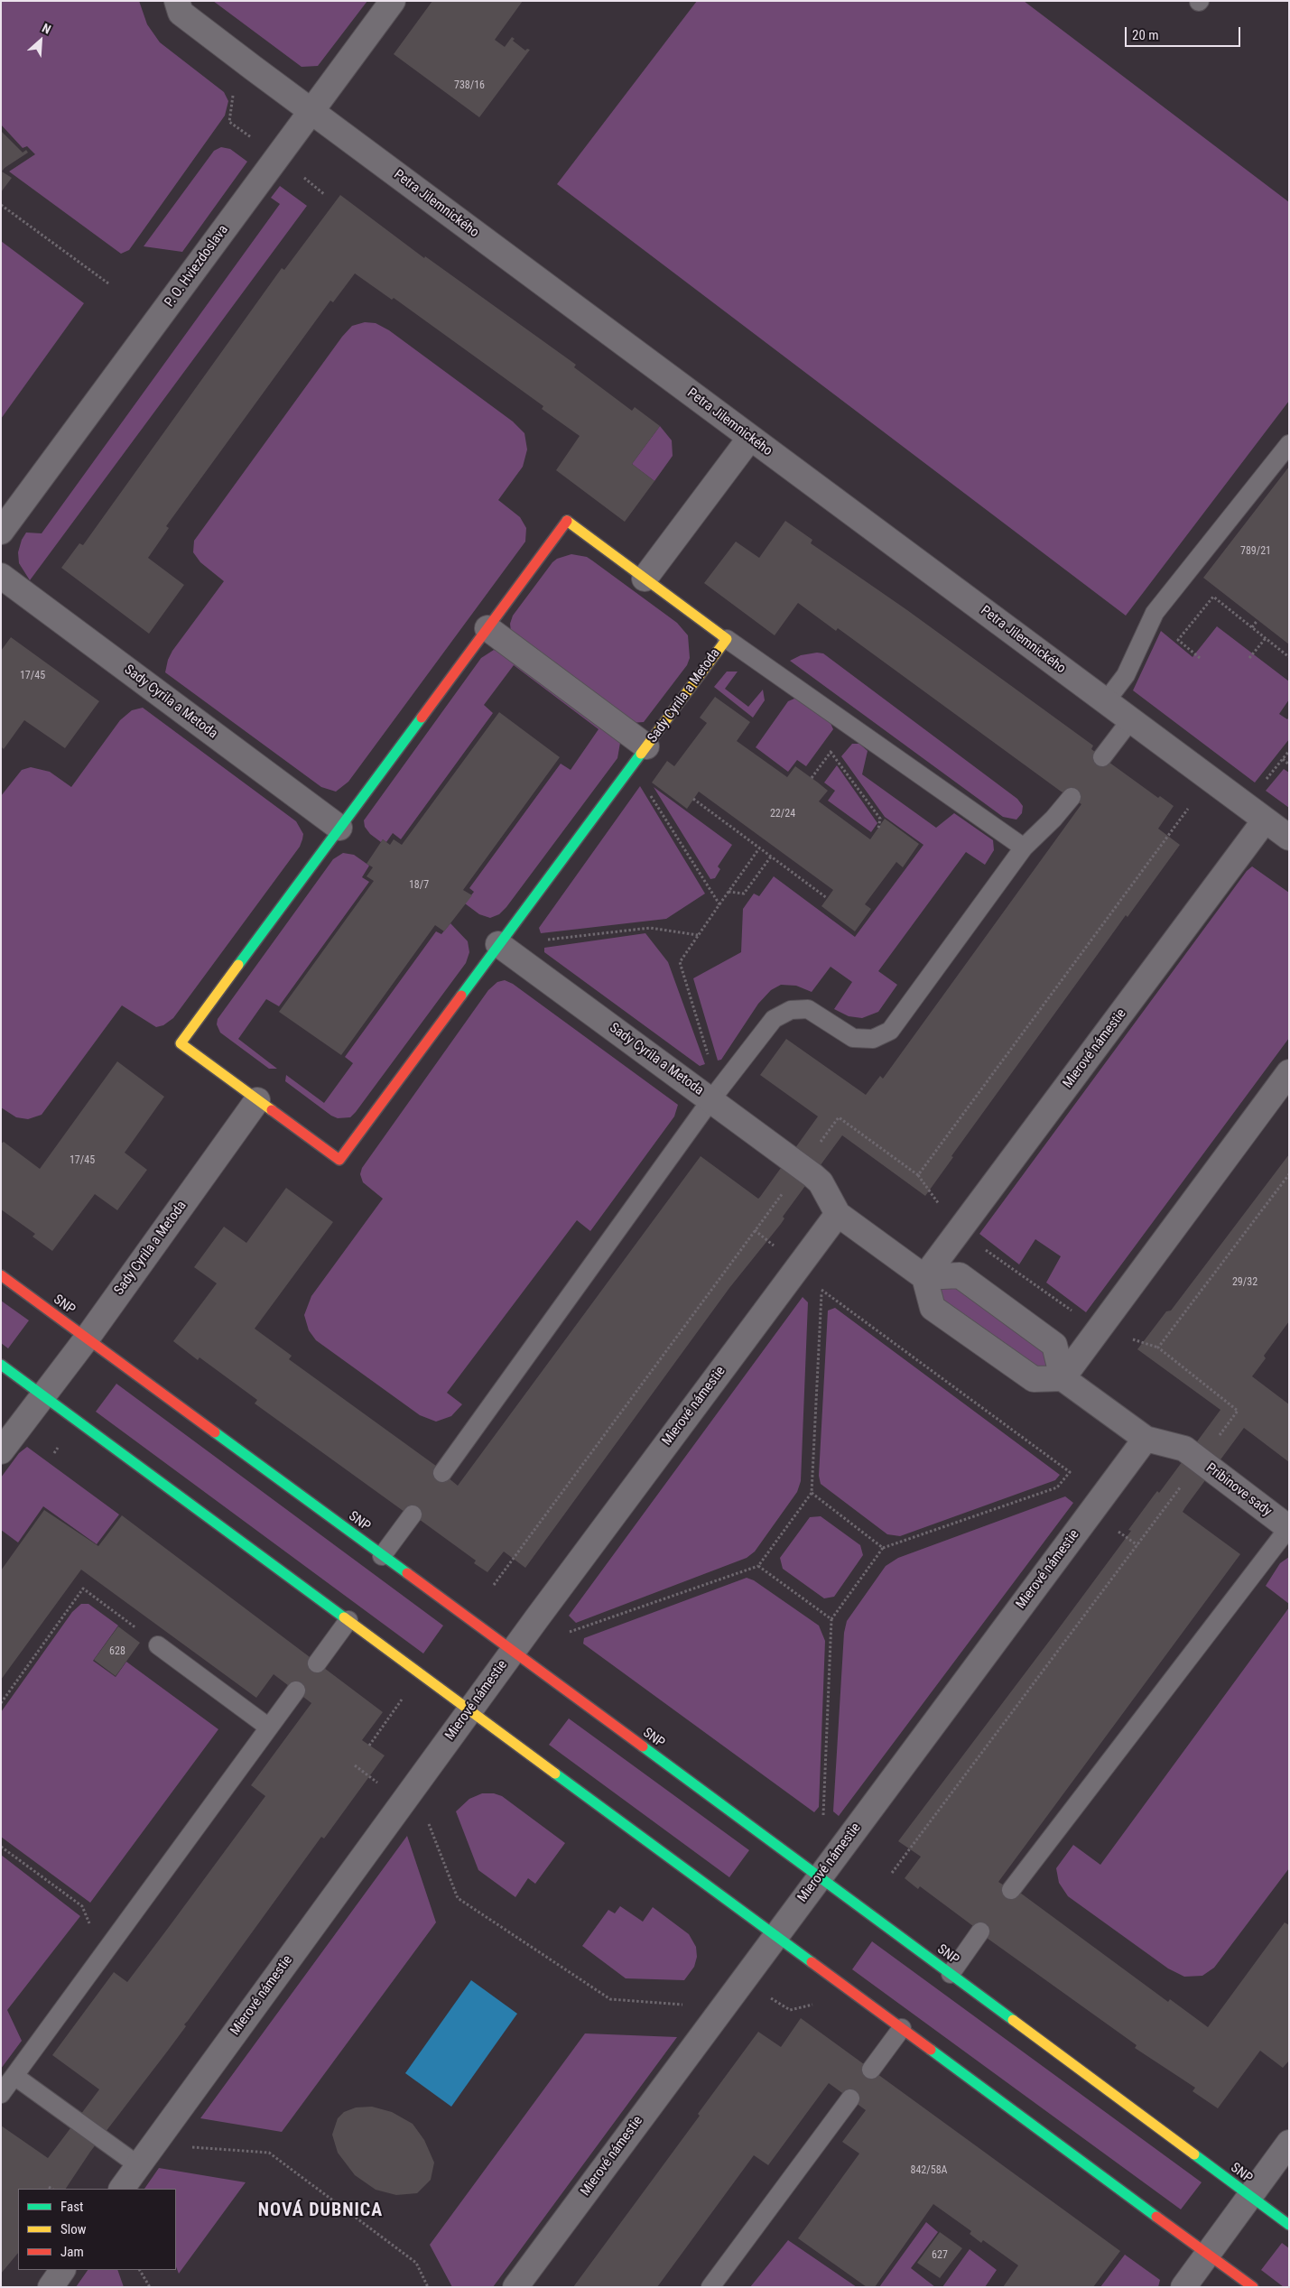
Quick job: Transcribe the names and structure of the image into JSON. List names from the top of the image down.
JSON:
{
  "streets": {
    "street": [
      "Petra Jilemnického",
      "P. O. Hviezdoslava",
      "Sady Cyrila a Metoda",
      "Mierové námestie",
      "SNP",
      "Pribinove sady"
    ]
  },
  "crossings": [
    ["Petra Jilemnického", "P. O. Hviezdoslava"],
    ["Petra Jilemnického", "Mierové námestie"],
    ["Sady Cyrila a Metoda", "Mierové námestie"],
    ["Sady Cyrila a Metoda", "SNP"],
    ["Mierové námestie", "SNP"],
    ["Mierové námestie", "Pribinove sady"]
  ],
  "districts": ["NOVÁ DUBNICA"],
  "house_numbers": [
    "738/16",
    "789/21",
    "17/45",
    "22/24",
    "18/7",
    "17/45",
    "29/32",
    "628",
    "842/58A",
    "627"
  ],
  "legend": ["Fast", "Slow", "Jam"],
  "scale_bar": "20 m",
  "north": "top right"
}
